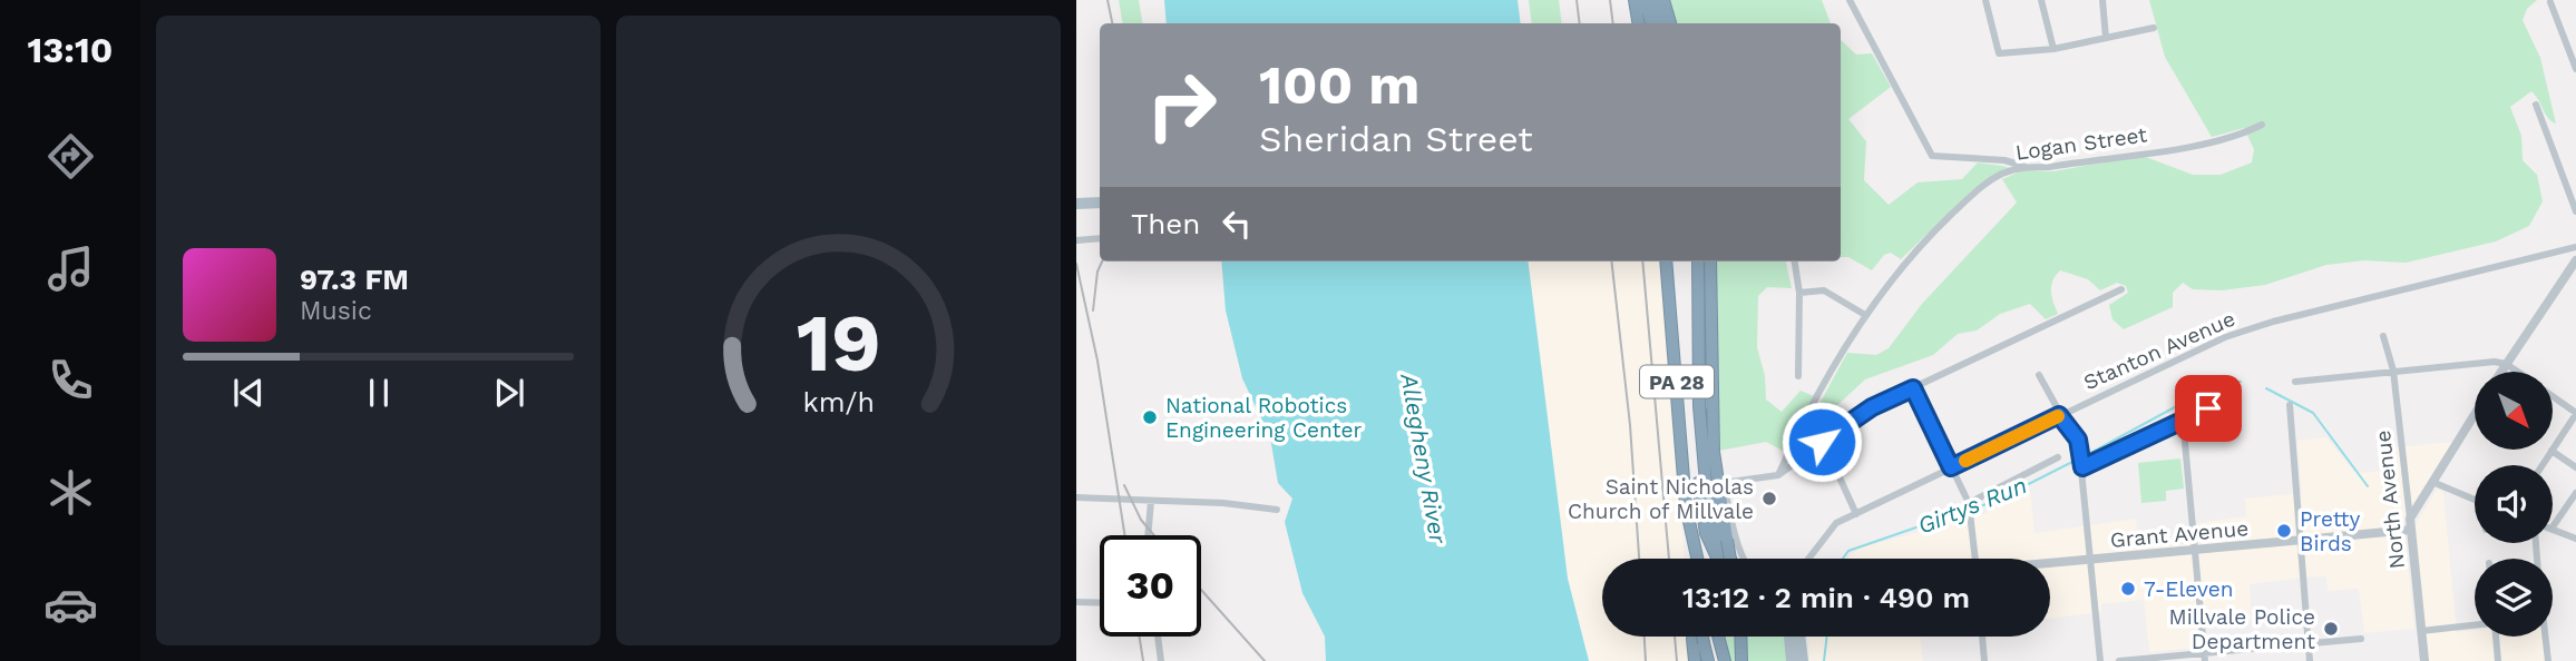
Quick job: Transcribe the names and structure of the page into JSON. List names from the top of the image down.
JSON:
{
  "streets": {
    "highway": ["PA 28"],
    "street": [
      "Logan Street",
      "Stanton Avenue",
      "North Avenue",
      "Grant Avenue"
    ]
  },
  "crossings": [
    ["North Avenue", "Grant Avenue"]
  ],
  "water": ["Allegheny River", "Girtys Run"],
  "places": [
    "National Robotics Engineering Center",
    "Saint Nicholas Church of Millvale",
    "Pretty Birds",
    "7-Eleven",
    "Millvale Police Department"
  ],
  "north": "bottom right",
  "page": {
    "tabs": "13:10",
    "turn": ["100 m", "Sheridan Street"],
    "then": "Then",
    "song": ["97.3 FM", "Music"],
    "limit": "30",
    "trip": "13:12 · 2 min · 490 m",
    "gauge": ["19", "km/h"]
  }
}
